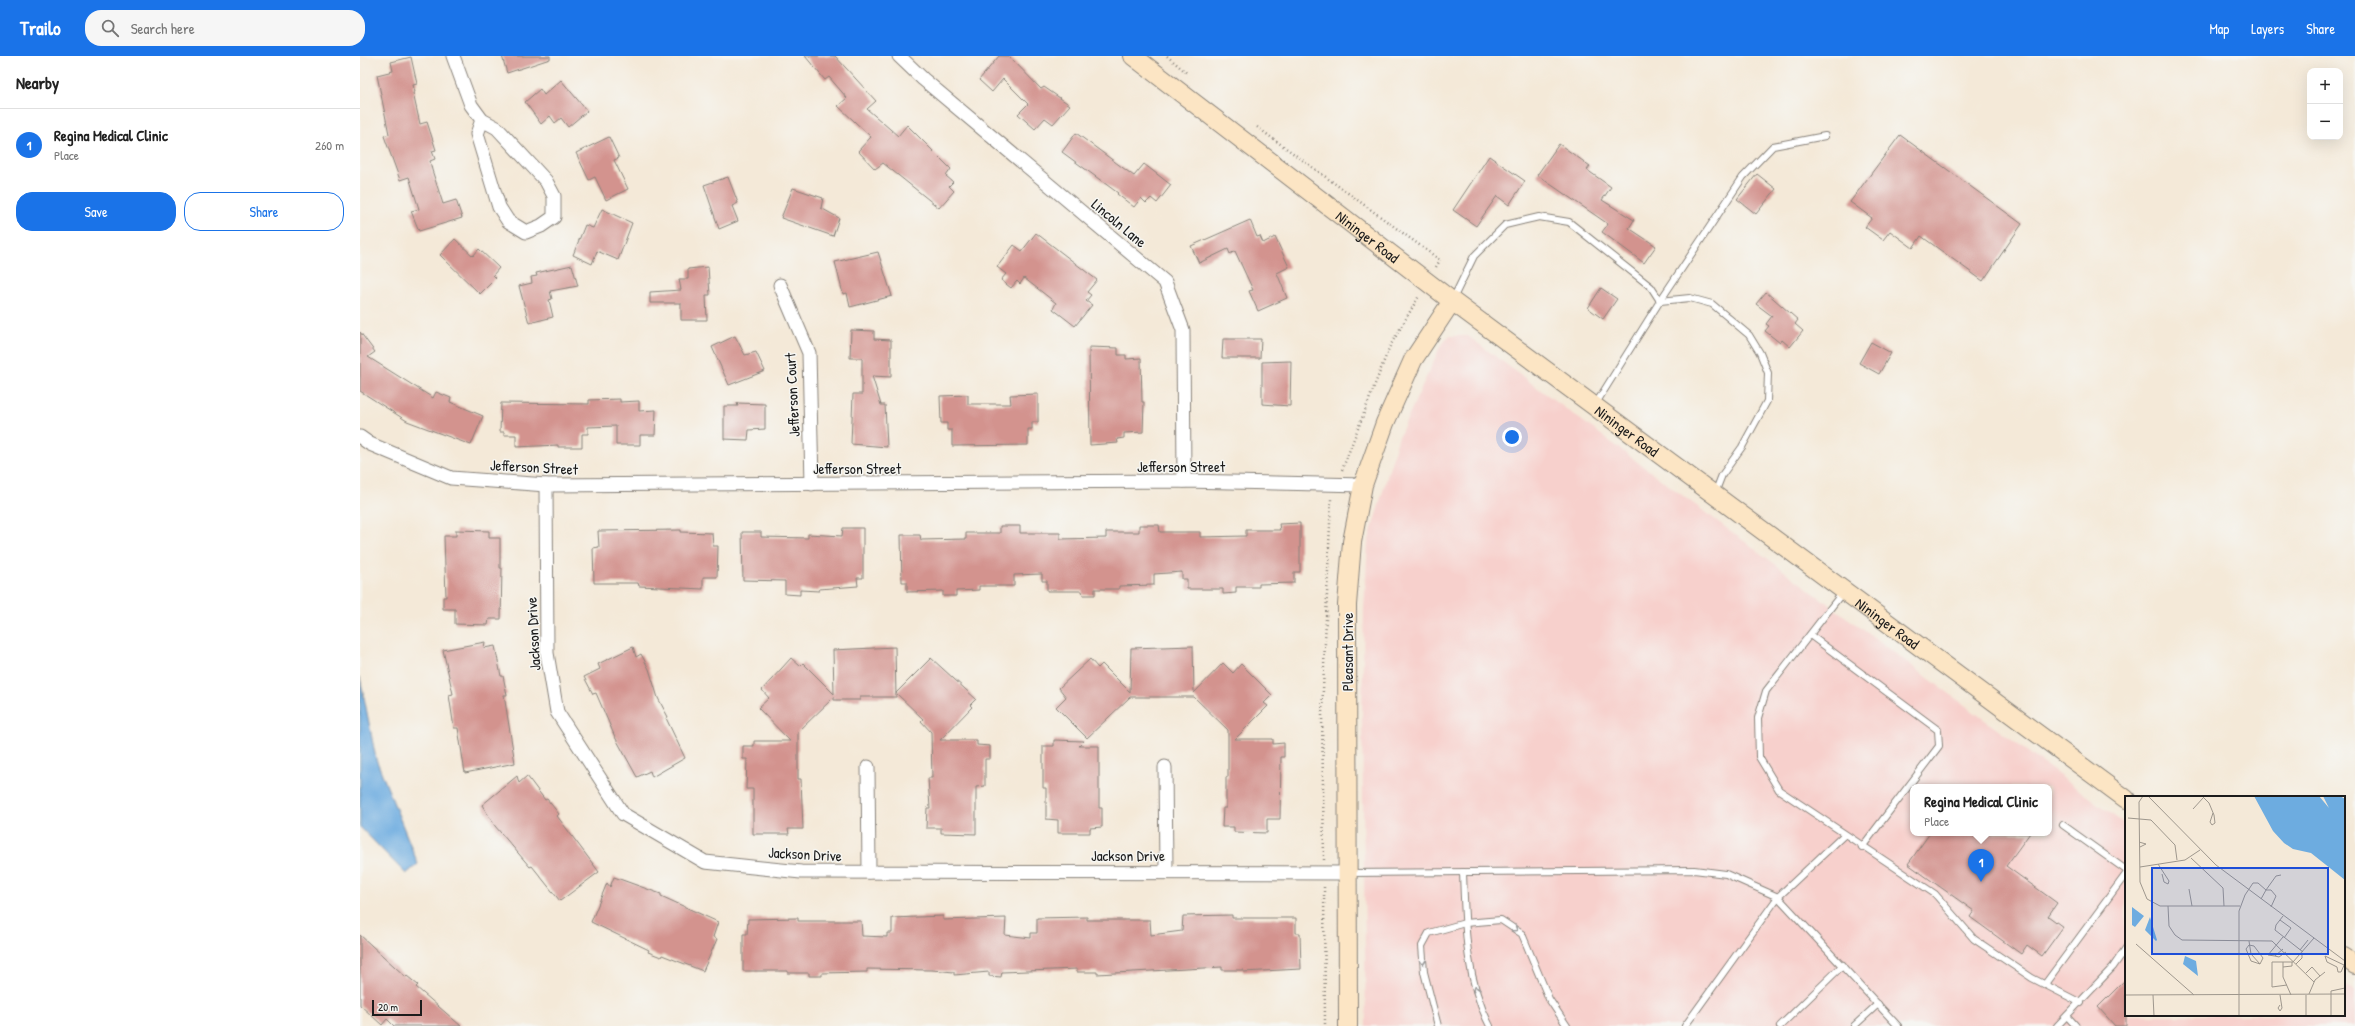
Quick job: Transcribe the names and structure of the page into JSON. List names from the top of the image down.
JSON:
{
  "streets": {
    "street": [
      "Lincoln Lane",
      "Nininger Road",
      "Jefferson Court",
      "Jefferson Street",
      "Jackson Drive",
      "Pleasant Drive"
    ]
  },
  "crossings": [
    ["Lincoln Lane", "Jefferson Street"],
    ["Nininger Road", "Pleasant Drive"],
    ["Jefferson Court", "Jefferson Street"],
    ["Jefferson Street", "Jackson Drive"],
    ["Jefferson Street", "Pleasant Drive"],
    ["Jackson Drive", "Pleasant Drive"]
  ],
  "scale_bar": "20 m",
  "page": {
    "header": "Trailo",
    "search": "Search here",
    "nav": ["Map", "Layers", "Share"],
    "heading": "Nearby",
    "map_buttons": ["+", "−"],
    "list": [
      {
        "mark": "1",
        "name": "Regina Medical Clinic",
        "note": "Place",
        "value": "260 m"
      }
    ],
    "buttons": ["Save", "Share"],
    "popup": ["Regina Medical Clinic", "Place"],
    "pins": "1",
    "scale": "20 m"
  }
}
